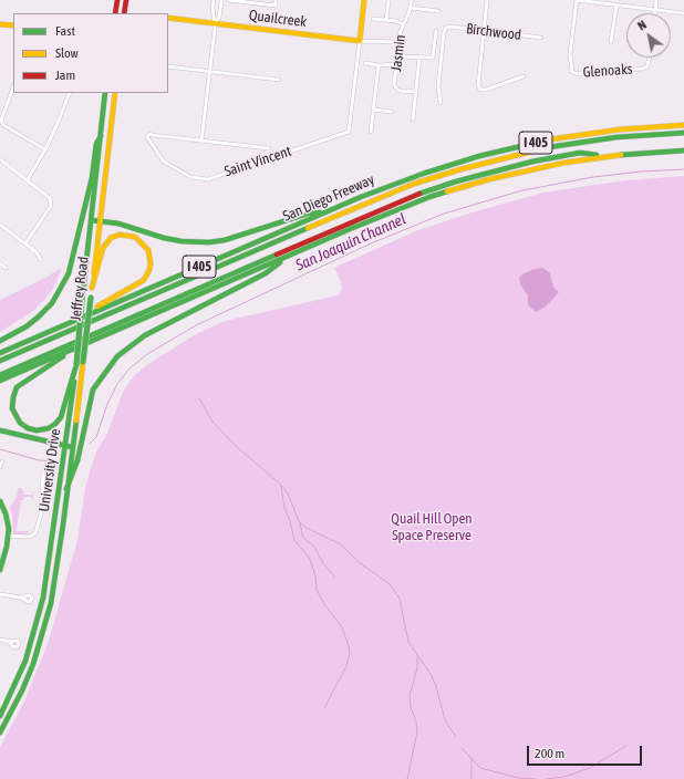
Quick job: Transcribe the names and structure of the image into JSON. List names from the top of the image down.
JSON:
{
  "streets": {
    "main road": [
      "Quailcreek",
      "I 405",
      "San Diego Freeway",
      "Jeffrey Road",
      "University Drive"
    ],
    "street": [
      "Birchwood",
      "Jasmin",
      "Glenoaks",
      "Saint Vincent"
    ]
  },
  "crossings": [
    ["Quailcreek", "Saint Vincent"],
    ["Jeffrey Road", "University Drive"]
  ],
  "water": ["San Joaquin Channel"],
  "parks": ["Quail Hill Open Space Preserve"],
  "legend": ["Fast", "Slow", "Jam"],
  "scale_bar": "200 m",
  "north": "top left"
}
